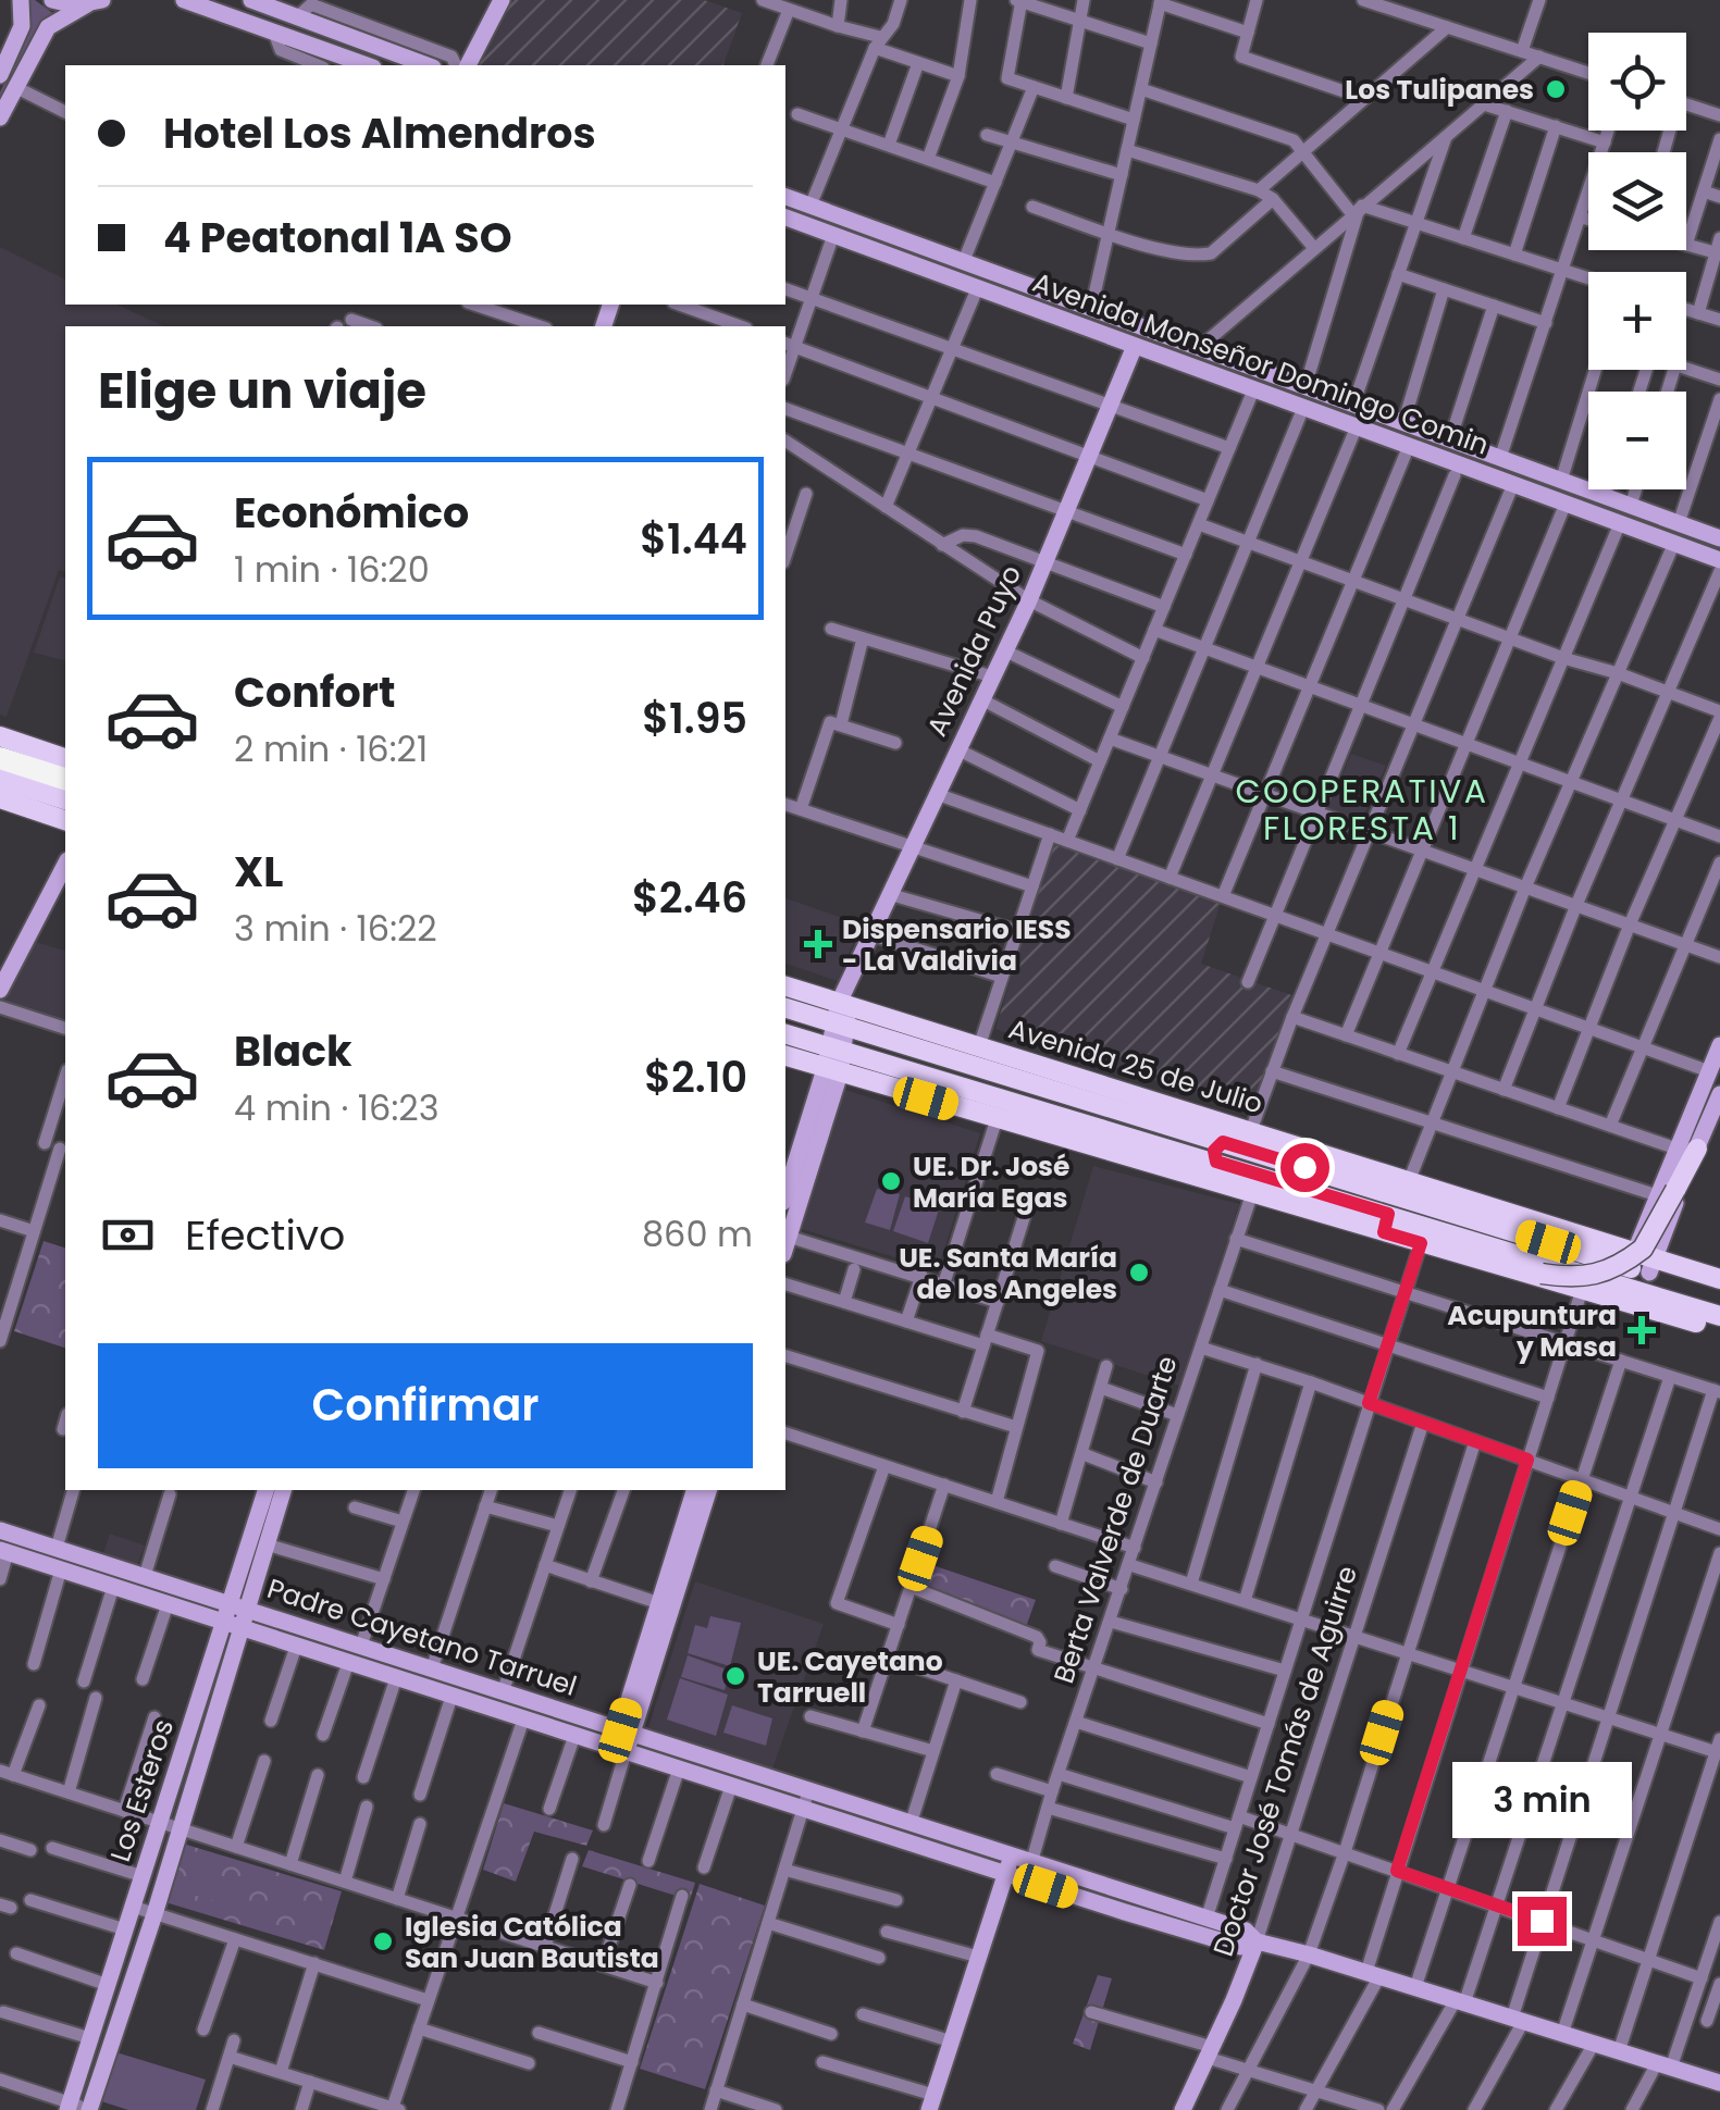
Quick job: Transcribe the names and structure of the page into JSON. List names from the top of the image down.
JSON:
{
  "streets": {
    "main road": ["Avenida 25 de Julio"],
    "street": [
      "Avenida Monseñor Domingo Comin",
      "Avenida Puyo",
      "Berta Valverde de Duarte",
      "Padre Cayetano Tarruel",
      "Doctor José Tomás de Aguirre",
      "Los Esteros"
    ]
  },
  "crossings": [
    ["Avenida Monseñor Domingo Comin", "Avenida Puyo"],
    ["Avenida Puyo", "Avenida 25 de Julio"],
    ["Berta Valverde de Duarte", "Padre Cayetano Tarruel"],
    ["Padre Cayetano Tarruel", "Doctor José Tomás de Aguirre"],
    ["Padre Cayetano Tarruel", "Los Esteros"]
  ],
  "districts": ["COOPERATIVA FLORESTA 1"],
  "places": {
    "other": [
      "Los Tulipanes",
      "UE. Dr. José María Egas",
      "UE. Santa María de los Angeles",
      "UE. Cayetano Tarruell",
      "Iglesia Católica San Juan Bautista"
    ],
    "health": ["Dispensario IESS - La Valdivia", "Acupuntura y Masa"]
  },
  "page": {
    "map_buttons": ["+", "−"],
    "banner": ["Hotel Los Almendros", "4 Peatonal 1A SO"],
    "heading": "Elige un viaje",
    "list": [
      {
        "name": "Económico",
        "note": "1 min · 16:20",
        "value": "$1.44"
      },
      {
        "name": "Confort",
        "note": "2 min · 16:21",
        "value": "$1.95"
      },
      {
        "name": "XL",
        "note": "3 min · 16:22",
        "value": "$2.46"
      },
      {
        "name": "Black",
        "note": "4 min · 16:23",
        "value": "$2.10"
      }
    ],
    "pay": ["Efectivo", "860 m"],
    "buttons": "Confirmar",
    "bubble": "3 min"
  }
}
